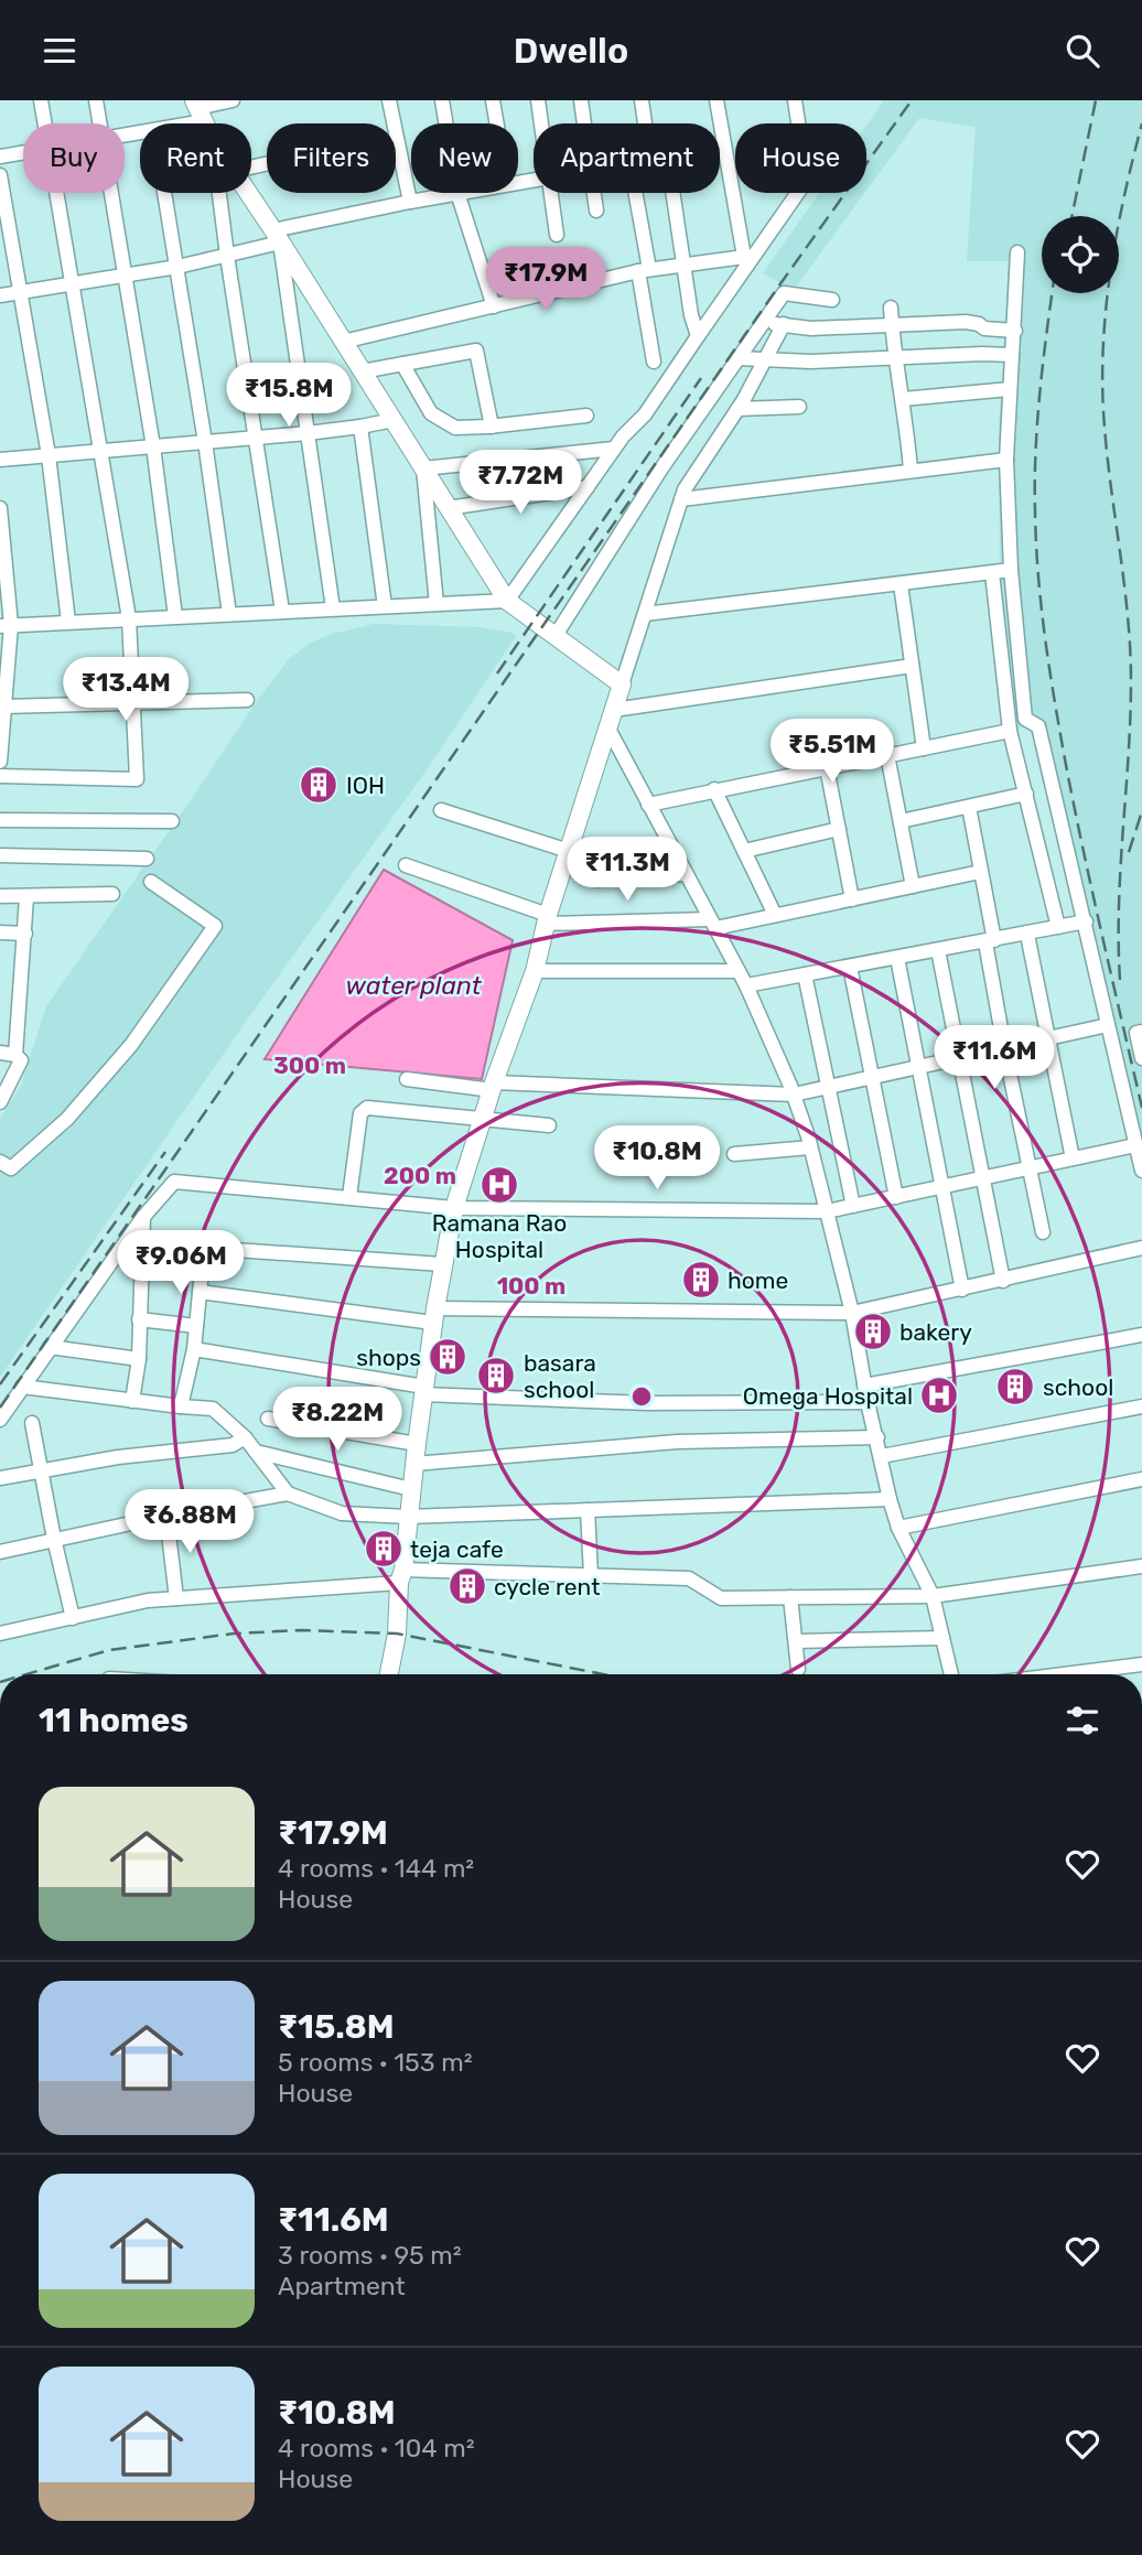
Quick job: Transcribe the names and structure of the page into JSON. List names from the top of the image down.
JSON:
{
  "water": ["water plant"],
  "places": {
    "building": [
      "IOH",
      "home",
      "bakery",
      "shops",
      "basara school",
      "school",
      "teja cafe",
      "cycle rent"
    ],
    "hospital": ["Ramana Rao Hospital", "Omega Hospital"]
  },
  "page": {
    "header": "Dwello",
    "chip": [
      "Buy",
      "Rent",
      "Filters",
      "New",
      "Apartment",
      "House"
    ],
    "price": [
      "₹17.9M",
      "₹15.8M",
      "₹7.72M",
      "₹13.4M",
      "₹5.51M",
      "₹11.3M",
      "₹11.6M",
      "₹10.8M",
      "₹9.06M",
      "₹8.22M",
      "₹6.88M"
    ],
    "heading": "11 homes",
    "list": [
      {
        "name": "₹17.9M",
        "note": "4 rooms · 144 m² · House"
      },
      {
        "name": "₹15.8M",
        "note": "5 rooms · 153 m² · House"
      },
      {
        "name": "₹11.6M",
        "note": "3 rooms · 95 m² · Apartment"
      },
      {
        "name": "₹10.8M",
        "note": "4 rooms · 104 m² · House"
      }
    ]
  },
  "rings": ["300 m", "200 m", "100 m"]
}
